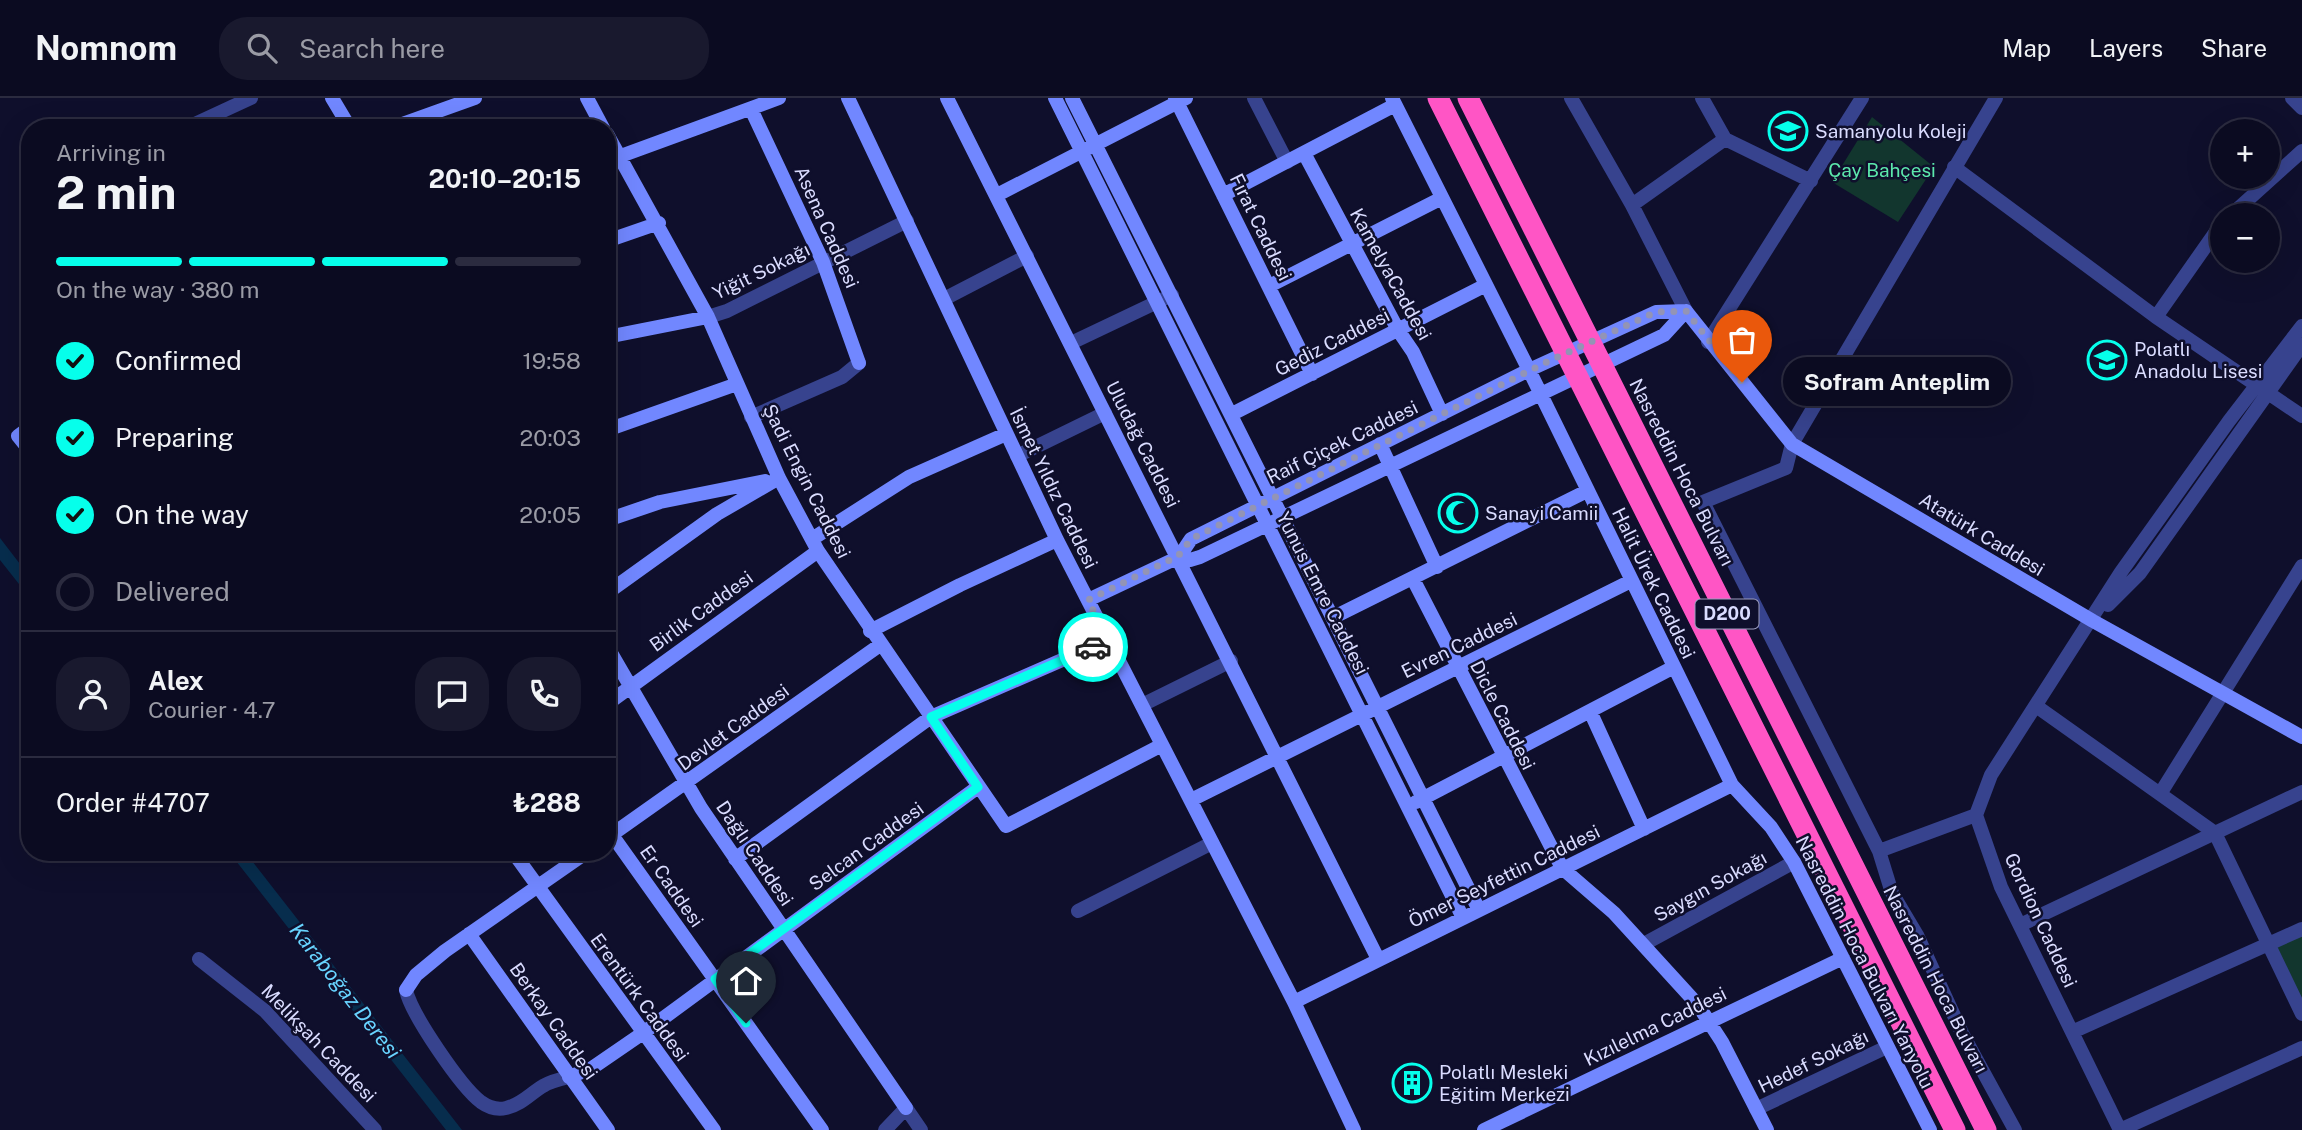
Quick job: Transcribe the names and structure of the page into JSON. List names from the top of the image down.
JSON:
{
  "streets": {
    "highway": ["Nasreddin Hoca Bulvarı", "D200"],
    "street": [
      "Asena Caddesi",
      "Fırat Caddesi",
      "Yiğit Sokağı",
      "KamelyaCaddesi",
      "Gediz Caddesi",
      "Raif Çiçek Caddesi",
      "Uludağ Caddesi",
      "Şadi Engin Caddesi",
      "İsmet Yıldız Caddesi",
      "Atatürk Caddesi",
      "Halit Ürek Caddesi",
      "Yunus Emre Caddesi",
      "Birlik Caddesi",
      "Evren Caddesi",
      "Dicle Caddesi",
      "Devlet Caddesi",
      "Selcan Caddesi",
      "Dağlı Caddesi",
      "Ömer Seyfettin Caddesi",
      "Er Caddesi",
      "Saygın Sokağı",
      "Gordion Caddesi",
      "Nasreddin Hoca Bulvarı Yanyolu",
      "Erentürk Caddesi",
      "Berkay Caddesi",
      "Kızılelma Caddesi",
      "Melikşah Caddesi",
      "Hedef Sokağı"
    ]
  },
  "crossings": [
    ["Asena Caddesi", "Yiğit Sokağı"],
    ["Asena Caddesi", "Şadi Engin Caddesi"],
    ["Fırat Caddesi", "Gediz Caddesi"],
    ["Yiğit Sokağı", "Şadi Engin Caddesi"],
    ["Yiğit Sokağı", "İsmet Yıldız Caddesi"],
    ["KamelyaCaddesi", "Gediz Caddesi"],
    ["KamelyaCaddesi", "Raif Çiçek Caddesi"],
    ["Gediz Caddesi", "Halit Ürek Caddesi"],
    ["Gediz Caddesi", "Yunus Emre Caddesi"],
    ["Raif Çiçek Caddesi", "Uludağ Caddesi"],
    ["Raif Çiçek Caddesi", "Nasreddin Hoca Bulvarı"],
    ["Raif Çiçek Caddesi", "İsmet Yıldız Caddesi"],
    ["Raif Çiçek Caddesi", "Atatürk Caddesi"],
    ["Raif Çiçek Caddesi", "Halit Ürek Caddesi"],
    ["Raif Çiçek Caddesi", "Yunus Emre Caddesi"],
    ["Raif Çiçek Caddesi", "D200"],
    ["Uludağ Caddesi", "Evren Caddesi"],
    ["Uludağ Caddesi", "Ömer Seyfettin Caddesi"],
    ["Şadi Engin Caddesi", "İsmet Yıldız Caddesi"],
    ["Şadi Engin Caddesi", "Birlik Caddesi"],
    ["Şadi Engin Caddesi", "Devlet Caddesi"],
    ["Şadi Engin Caddesi", "Selcan Caddesi"],
    ["İsmet Yıldız Caddesi", "Birlik Caddesi"],
    ["İsmet Yıldız Caddesi", "Evren Caddesi"],
    ["İsmet Yıldız Caddesi", "Ömer Seyfettin Caddesi"],
    ["Halit Ürek Caddesi", "Evren Caddesi"],
    ["Halit Ürek Caddesi", "Ömer Seyfettin Caddesi"],
    ["Halit Ürek Caddesi", "Nasreddin Hoca Bulvarı Yanyolu"],
    ["Yunus Emre Caddesi", "Evren Caddesi"],
    ["Yunus Emre Caddesi", "Ömer Seyfettin Caddesi"],
    ["Birlik Caddesi", "Dağlı Caddesi"],
    ["Evren Caddesi", "Dicle Caddesi"],
    ["Dicle Caddesi", "Ömer Seyfettin Caddesi"],
    ["Devlet Caddesi", "Dağlı Caddesi"],
    ["Selcan Caddesi", "Dağlı Caddesi"],
    ["Selcan Caddesi", "Er Caddesi"],
    ["Selcan Caddesi", "Erentürk Caddesi"],
    ["Selcan Caddesi", "Berkay Caddesi"],
    ["Ömer Seyfettin Caddesi", "Nasreddin Hoca Bulvarı Yanyolu"],
    ["Saygın Sokağı", "Nasreddin Hoca Bulvarı Yanyolu"],
    ["Nasreddin Hoca Bulvarı Yanyolu", "Kızılelma Caddesi"],
    ["Nasreddin Hoca Bulvarı Yanyolu", "Hedef Sokağı"]
  ],
  "water": ["Karaboğaz Deresi"],
  "parks": ["Çay Bahçesi"],
  "places": {
    "school or university": ["Samanyolu Koleji", "Polatlı Anadolu Lisesi"],
    "other": ["Sofram Anteplim"],
    "mosque": ["Sanayi Camii"],
    "building": ["Polatlı Mesleki Eğitim Merkezi"]
  },
  "page": {
    "header": "Nomnom",
    "search": "Search here",
    "nav": ["Map", "Layers", "Share"],
    "map_buttons": ["+", "−"],
    "heading": ["2 min", "Arriving in", "20:10–20:15"],
    "panel": [
      "Alex",
      "Courier · 4.7",
      "Order #4707",
      "₺288"
    ],
    "bar": "On the way · 380 m",
    "list": [
      ["Confirmed", "19:58"],
      ["Preparing", "20:03"],
      ["On the way", "20:05"],
      "Delivered"
    ],
    "bubble": "Sofram Anteplim"
  }
}
